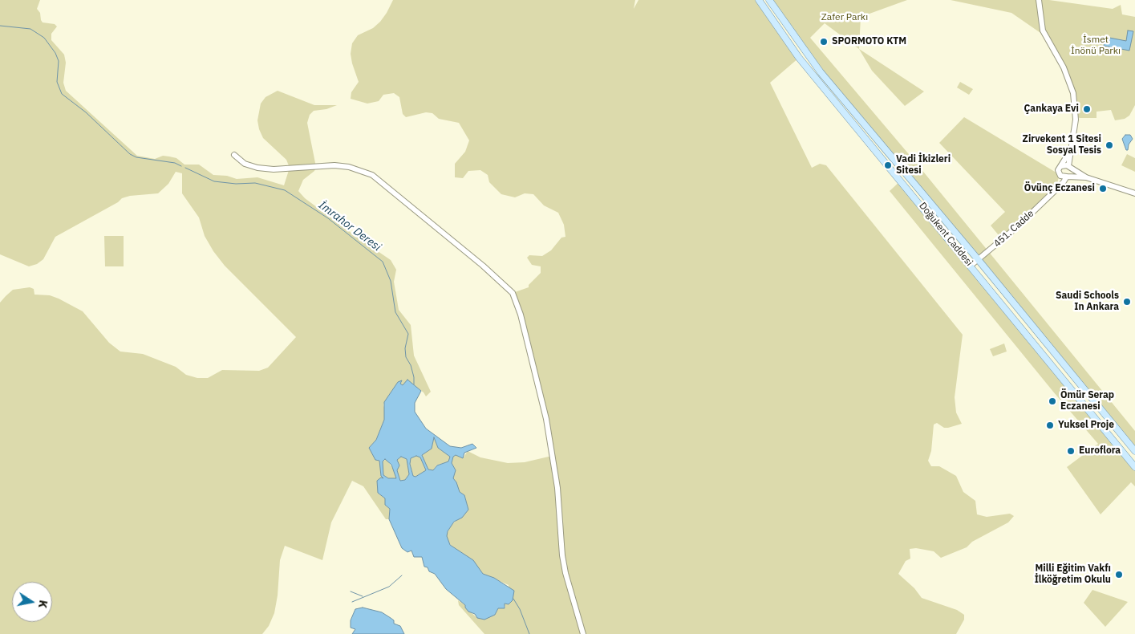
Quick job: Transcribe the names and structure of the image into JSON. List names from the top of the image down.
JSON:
{
  "streets": {
    "main road": ["Doğukent Caddesi"],
    "street": ["451. Cadde"]
  },
  "crossings": [
    ["451. Cadde", "Doğukent Caddesi"]
  ],
  "water": ["İmrahor Deresi"],
  "parks": ["Zafer Parkı", "İsmet İnönü Parkı"],
  "places": [
    "SPORMOTO KTM",
    "Çankaya Evi",
    "Zirvekent 1 Sitesi Sosyal Tesis",
    "Vadi İkizleri Sitesi",
    "Övünç Eczanesi",
    "Saudi Schools In Ankara",
    "Ömür Serap Eczanesi",
    "Yuksel Proje",
    "Euroflora",
    "Milli Eğitim Vakfı İlköğretim Okulu"
  ],
  "north": "right"
}
